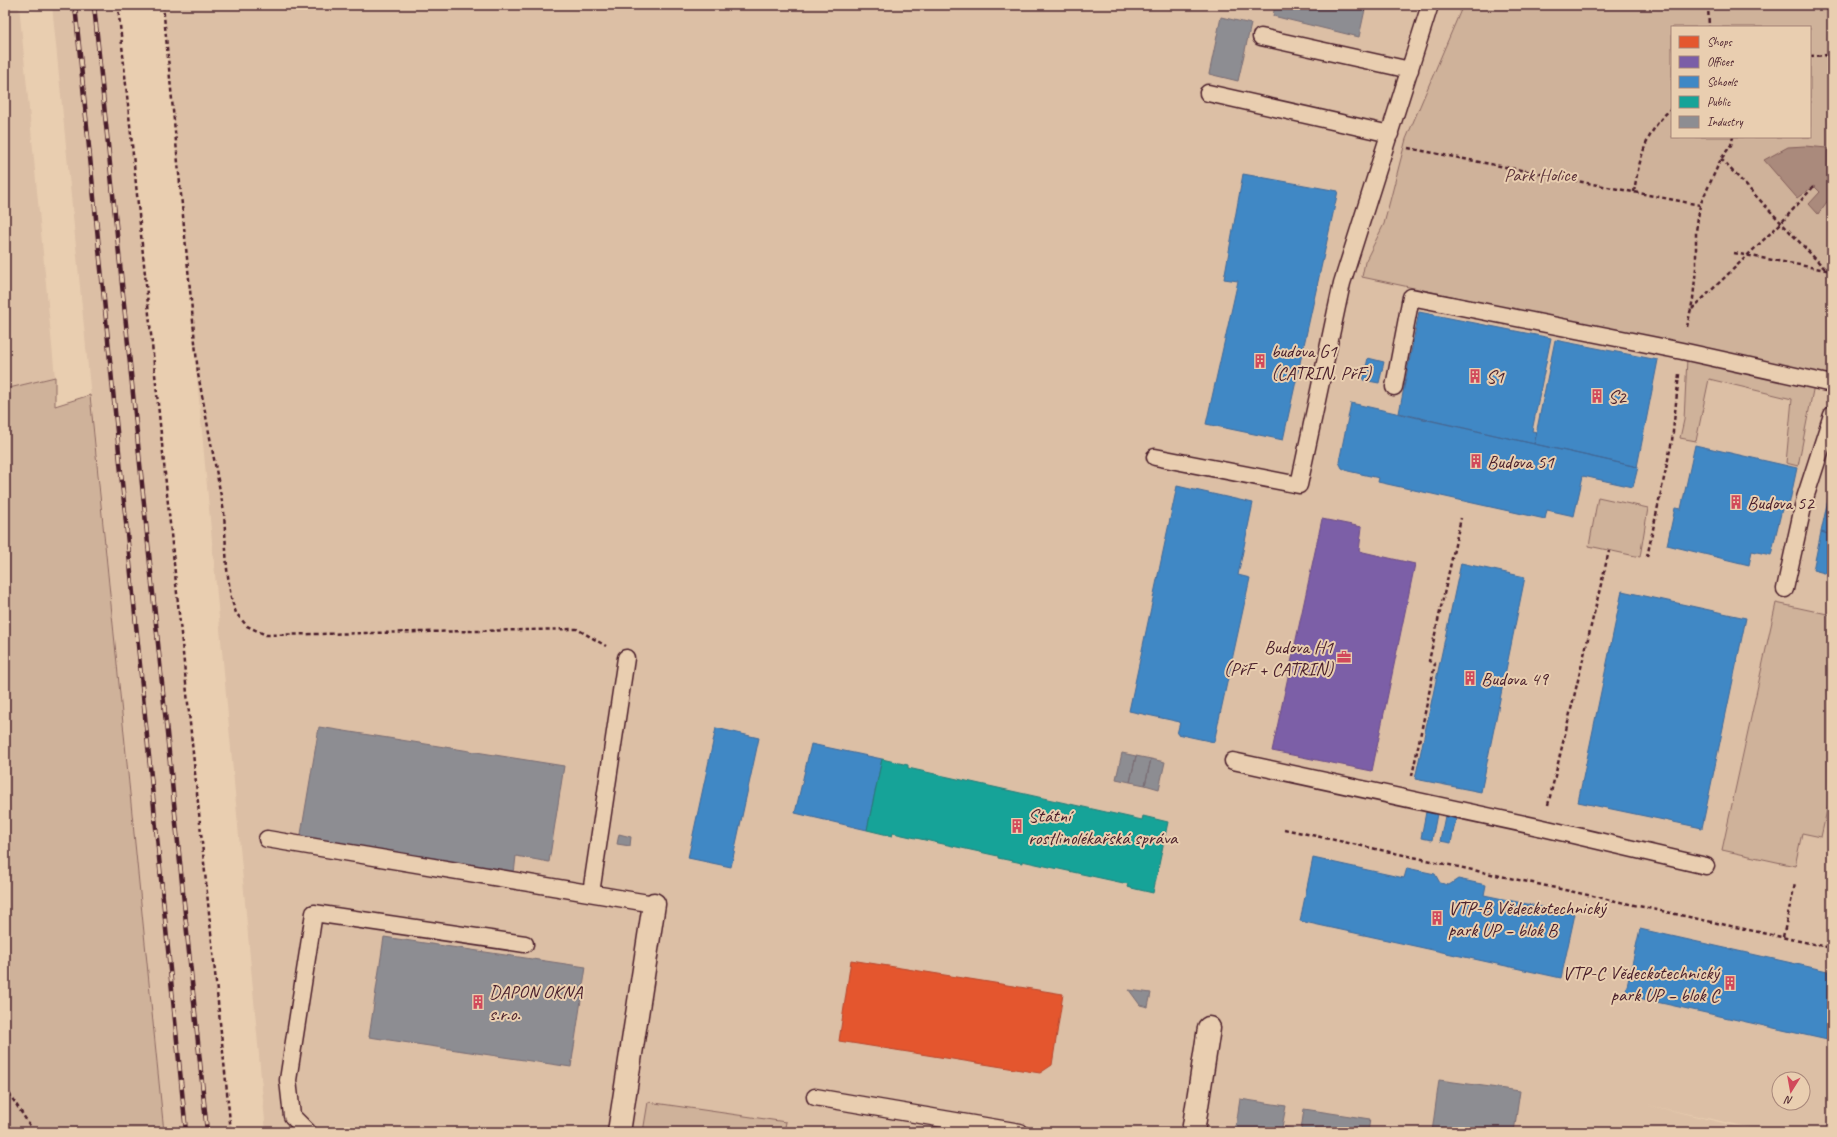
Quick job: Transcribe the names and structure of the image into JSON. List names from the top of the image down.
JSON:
{
  "parks": ["Park Holice"],
  "places": {
    "building": [
      "budova G1 (CATRIN, PřF)",
      "S1",
      "S2",
      "Budova 51",
      "Budova 52",
      "Budova 49",
      "Státní rostlinolékařská správa",
      "VTP-B Vědeckotechnický park UP – blok B",
      "VTP-C Vědeckotechnický park UP – blok C",
      "DAPON OKNA s.r.o."
    ],
    "office": ["Budova H1 (PřF + CATRIN)"]
  },
  "legend": [
    "Shops",
    "Offices",
    "Schools",
    "Public",
    "Industry"
  ],
  "north": "bottom"
}
